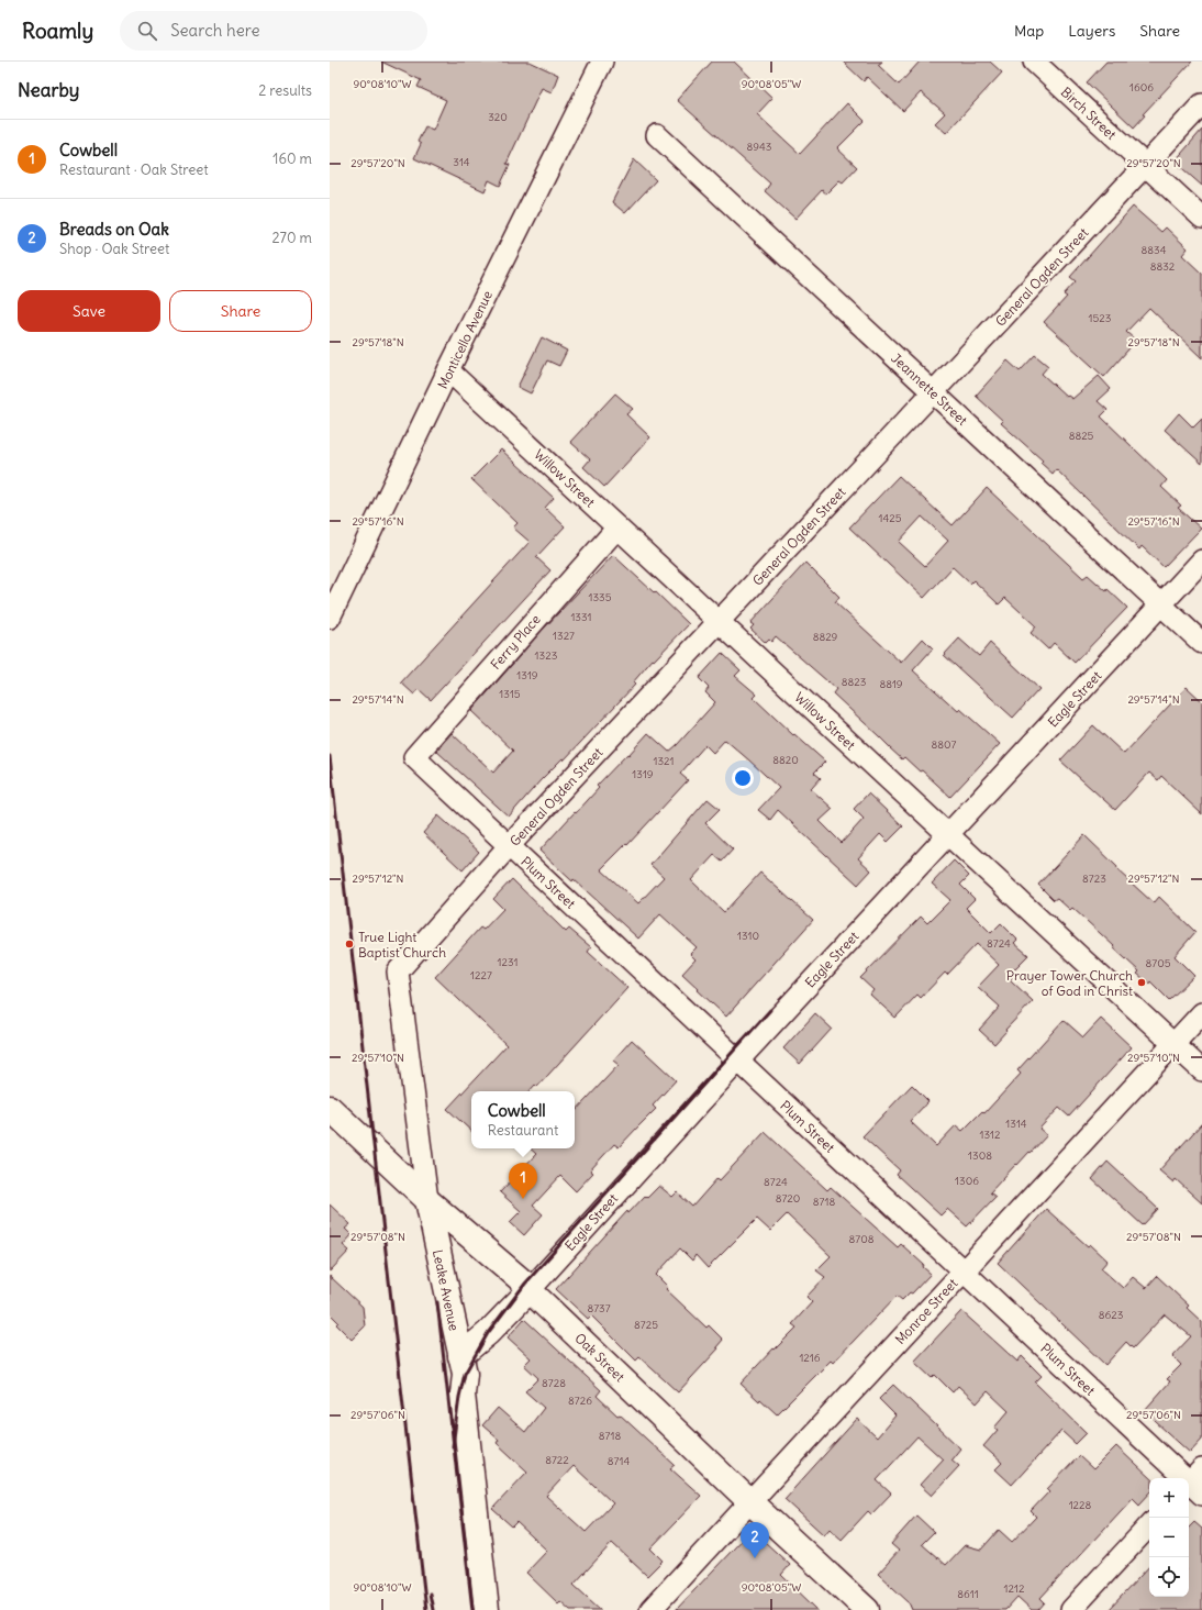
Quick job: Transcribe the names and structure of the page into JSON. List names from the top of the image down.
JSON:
{
  "streets": {
    "main road": ["Eagle Street", "Leake Avenue", "Oak Street"],
    "street": [
      "Birch Street",
      "General Ogden Street",
      "Monticello Avenue",
      "Jeannette Street",
      "Willow Street",
      "Ferry Place",
      "Plum Street",
      "Monroe Street"
    ]
  },
  "crossings": [
    ["Birch Street", "General Ogden Street"],
    ["General Ogden Street", "Jeannette Street"],
    ["General Ogden Street", "Willow Street"],
    ["General Ogden Street", "Plum Street"],
    ["General Ogden Street", "Leake Avenue"],
    ["Monticello Avenue", "Willow Street"],
    ["Jeannette Street", "Eagle Street"],
    ["Willow Street", "Ferry Place"],
    ["Willow Street", "Eagle Street"],
    ["Willow Street", "Monroe Street"],
    ["Ferry Place", "Plum Street"],
    ["Eagle Street", "Plum Street"],
    ["Eagle Street", "Leake Avenue"],
    ["Eagle Street", "Oak Street"],
    ["Plum Street", "Monroe Street"],
    ["Leake Avenue", "Oak Street"],
    ["Monroe Street", "Oak Street"]
  ],
  "places": ["True Light Baptist Church", "Prayer Tower Church of God in Christ"],
  "house_numbers": [
    "1606",
    "320",
    "8943",
    "314",
    "8834",
    "8832",
    "1523",
    "8825",
    "1425",
    "1335",
    "1331",
    "1327",
    "8829",
    "1323",
    "1319",
    "8823",
    "8819",
    "1315",
    "8807",
    "8820",
    "1321",
    "1319",
    "8723",
    "1310",
    "8724",
    "1231",
    "8705",
    "1227",
    "1314",
    "1312",
    "1308",
    "1306",
    "8724",
    "8720",
    "8718",
    "8708",
    "8737",
    "8623",
    "8725",
    "1216",
    "8728",
    "8726",
    "8718",
    "8722",
    "8714",
    "1228",
    "1212",
    "8611"
  ],
  "page": {
    "header": "Roamly",
    "search": "Search here",
    "nav": ["Map", "Layers", "Share"],
    "heading": ["Nearby", "2 results"],
    "list": [
      {
        "mark": "1",
        "name": "Cowbell",
        "note": "Restaurant · Oak Street",
        "value": "160 m"
      },
      {
        "mark": "2",
        "name": "Breads on Oak",
        "note": "Shop · Oak Street",
        "value": "270 m"
      }
    ],
    "buttons": ["Save", "Share"],
    "popup": ["Cowbell", "Restaurant"],
    "pins": ["1", "2"],
    "map_buttons": ["+", "−"]
  },
  "coordinates": [
    "90°08'10\"W",
    "90°08'05\"W",
    "29°57'20\"N",
    "29°57'18\"N",
    "29°57'16\"N",
    "29°57'14\"N",
    "29°57'12\"N",
    "29°57'10\"N",
    "29°57'08\"N",
    "29°57'06\"N"
  ]
}
